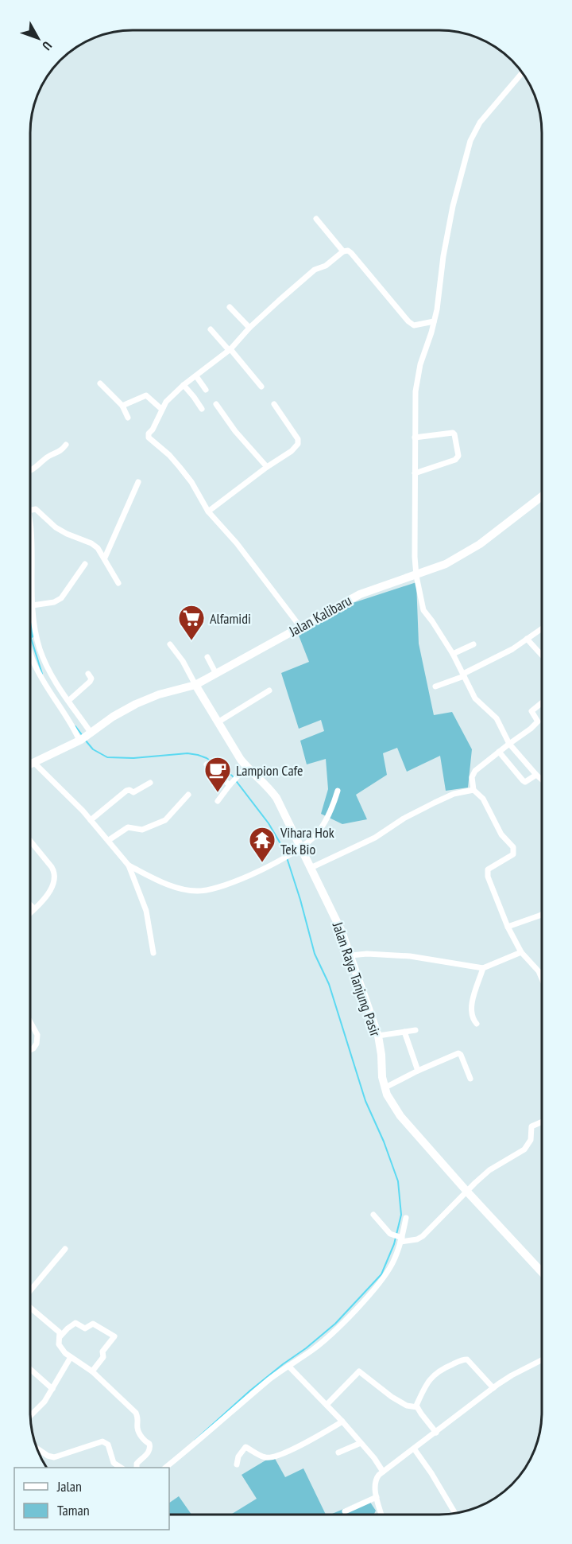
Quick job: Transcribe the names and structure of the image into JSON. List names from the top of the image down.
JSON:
{
  "streets": {
    "street": ["Jalan Kalibaru", "Jalan Raya Tanjung Pasir"]
  },
  "crossings": [
    ["Jalan Kalibaru", "Jalan Raya Tanjung Pasir"]
  ],
  "places": {
    "supermarket": ["Alfamidi"],
    "cafe": ["Lampion Cafe"],
    "temple": ["Vihara Hok Tek Bio"]
  },
  "legend": ["Jalan", "Taman"],
  "north": "bottom right"
}
